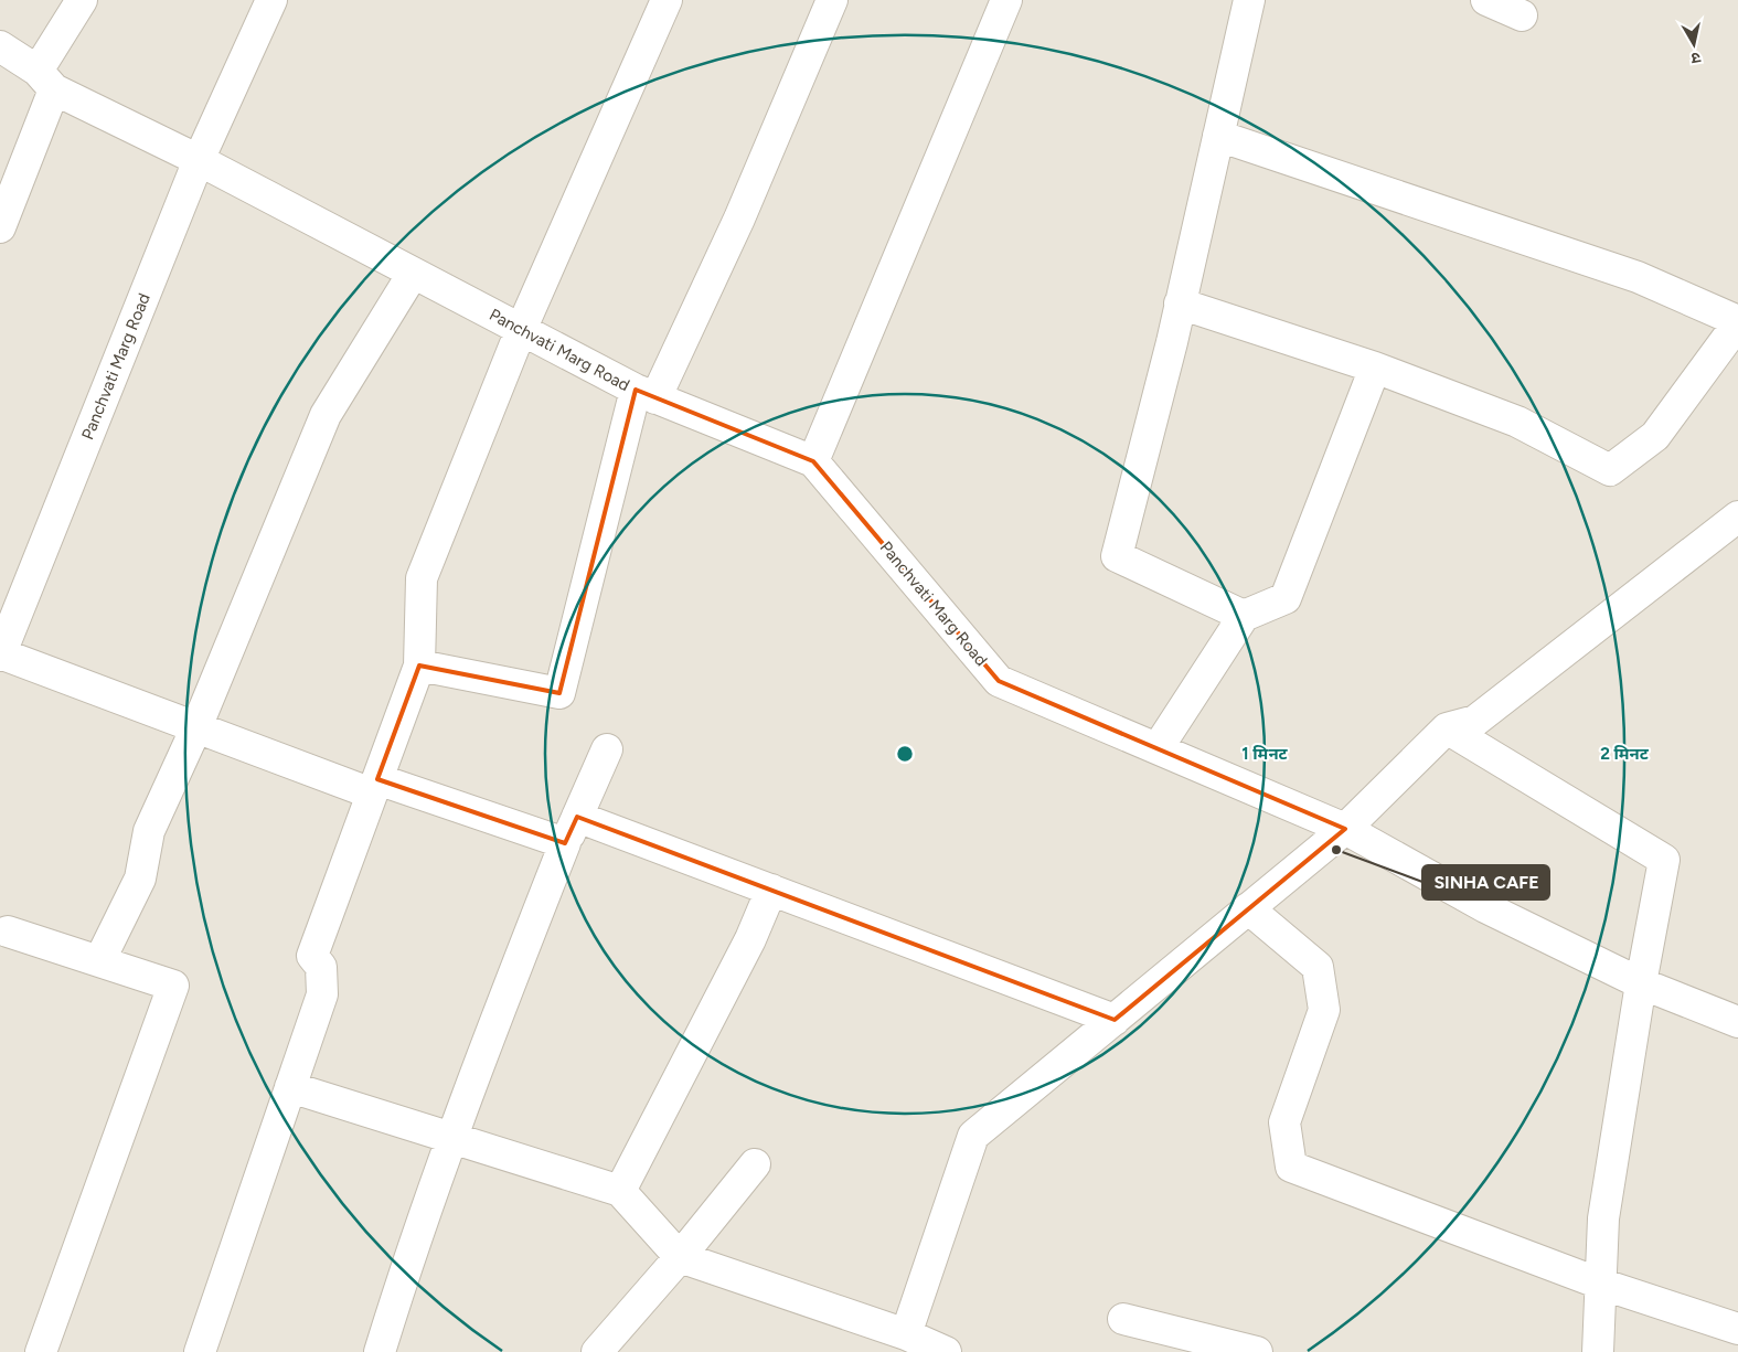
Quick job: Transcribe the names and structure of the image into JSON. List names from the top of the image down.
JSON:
{
  "streets": {
    "street": ["Panchvati Marg Road"]
  },
  "places": ["SINHA CAFE"],
  "north": "bottom",
  "rings": ["1 मिनट", "2 मिनट"]
}
